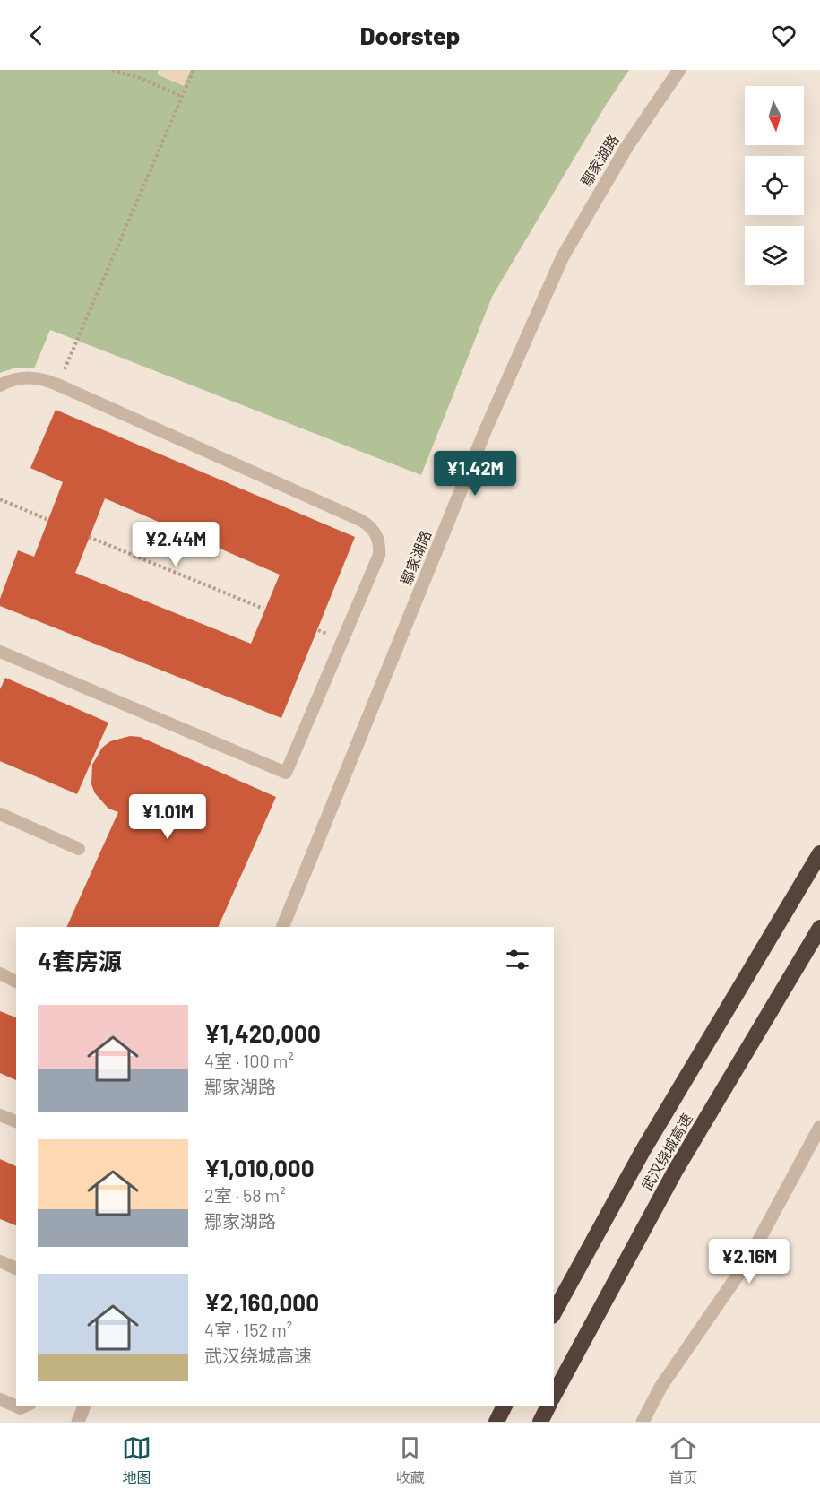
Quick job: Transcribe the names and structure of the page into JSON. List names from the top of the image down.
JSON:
{
  "streets": {
    "highway": ["武汉绕城高速"],
    "street": ["鄢家湖路"]
  },
  "north": "bottom",
  "page": {
    "header": "Doorstep",
    "price": [
      "¥1.42M",
      "¥2.44M",
      "¥1.01M",
      "¥2.16M"
    ],
    "heading": "4套房源",
    "list": [
      {
        "name": "¥1,420,000",
        "note": "4室 · 100 m² · 鄢家湖路"
      },
      {
        "name": "¥1,010,000",
        "note": "2室 · 58 m² · 鄢家湖路"
      },
      {
        "name": "¥2,160,000",
        "note": "4室 · 152 m² · 武汉绕城高速"
      }
    ],
    "tabs": ["地图", "收藏", "首页"]
  }
}
